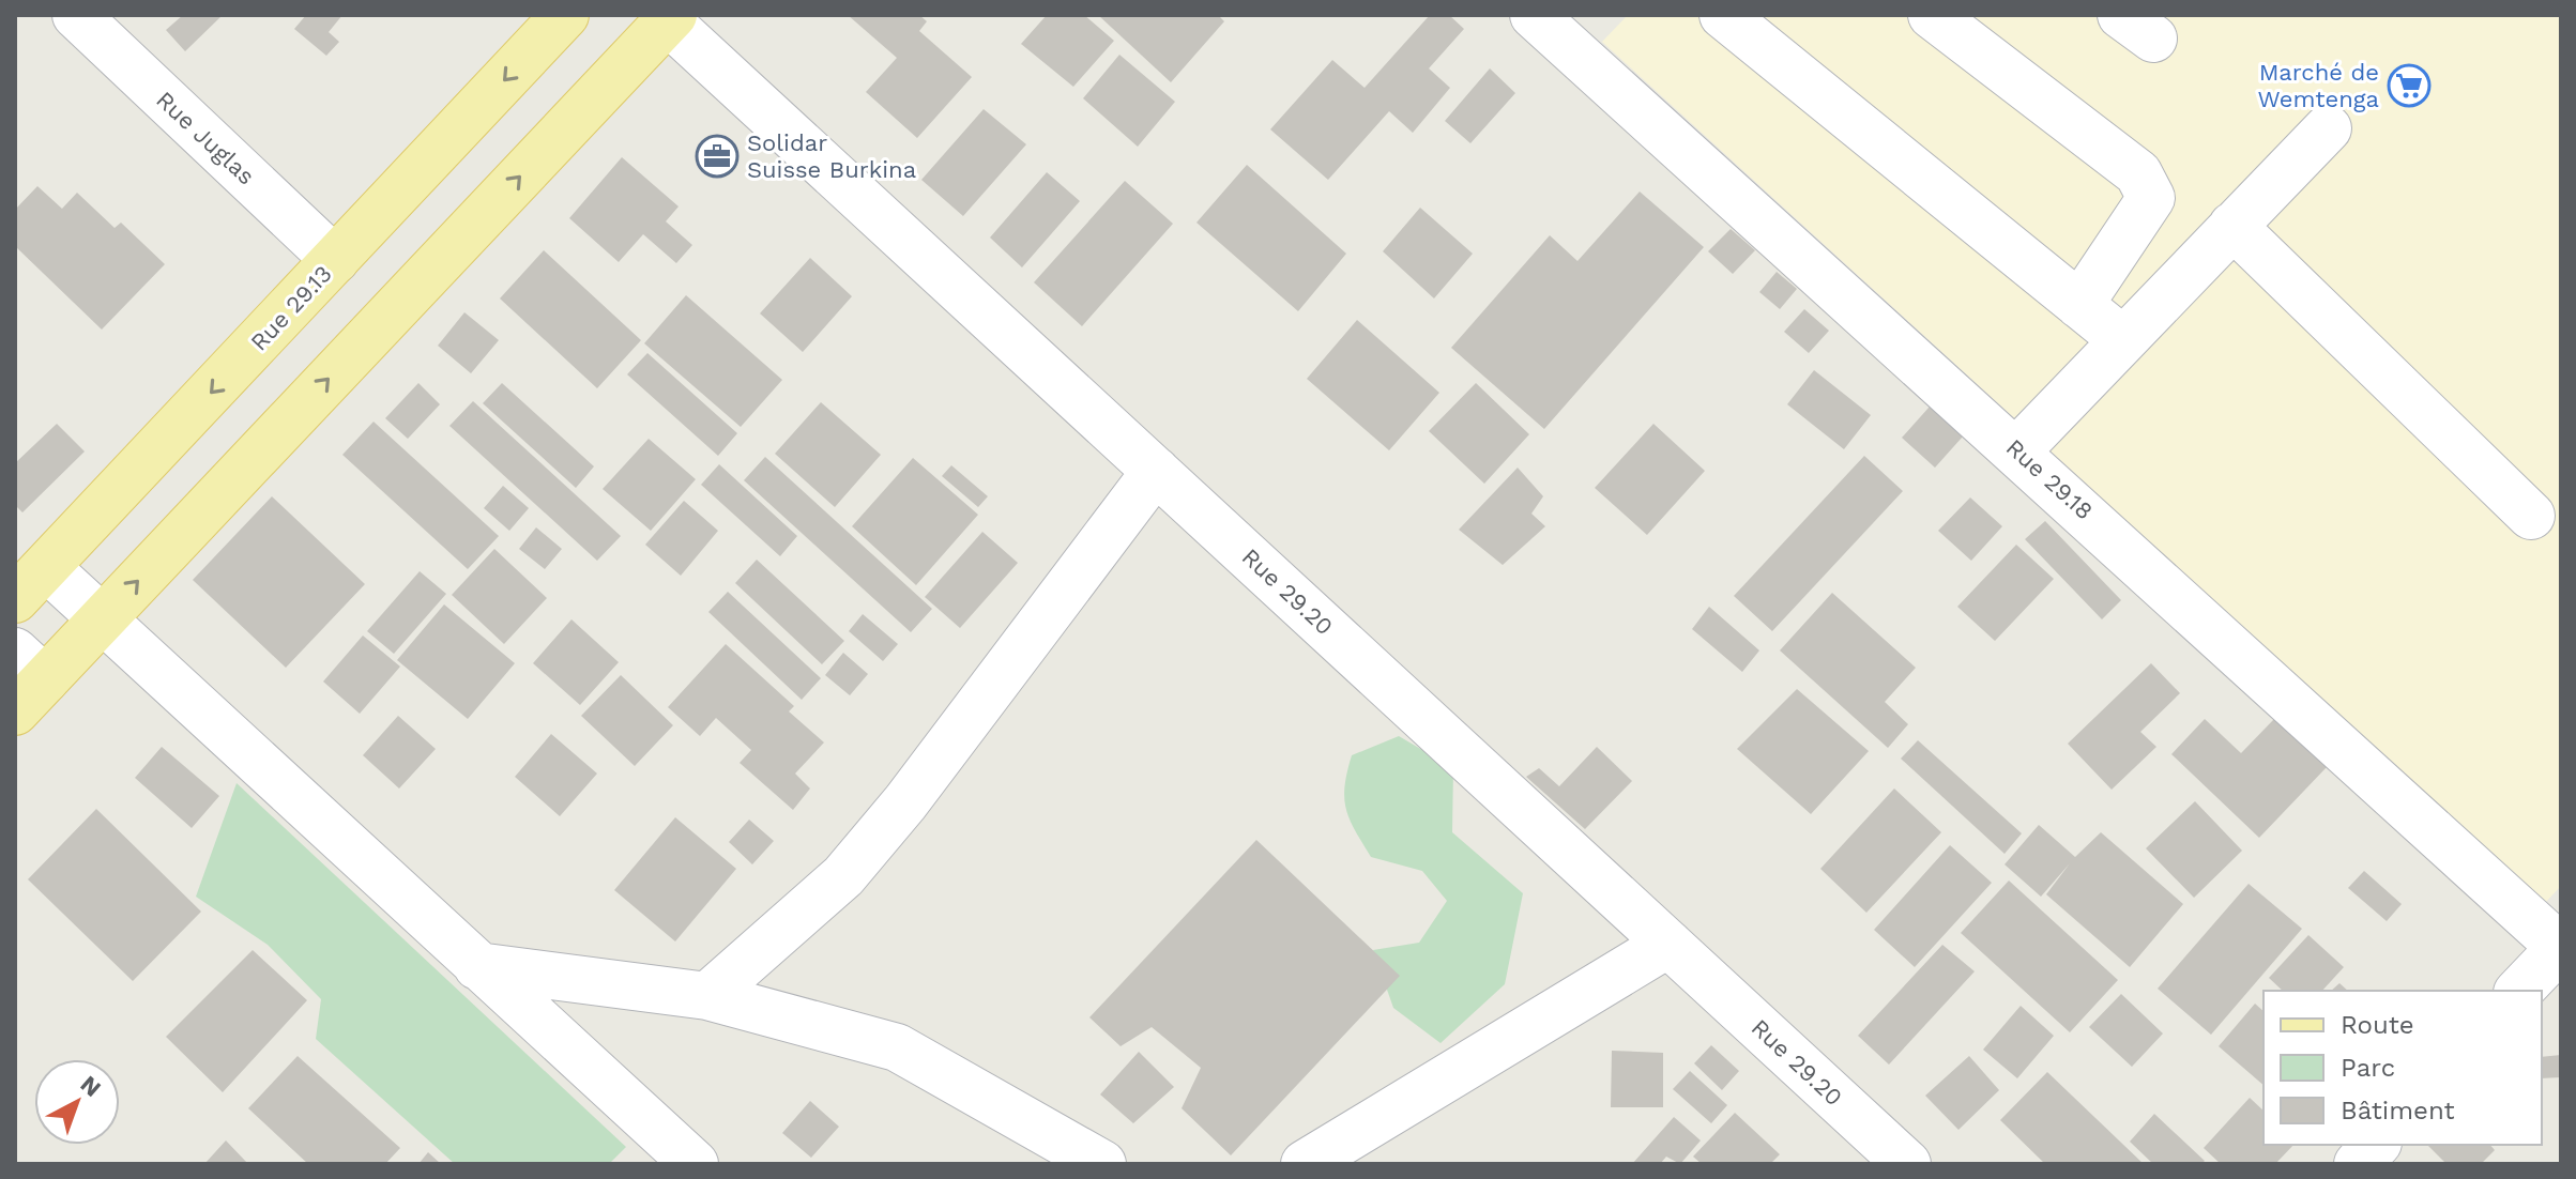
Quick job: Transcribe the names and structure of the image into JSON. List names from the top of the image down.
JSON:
{
  "streets": {
    "main road": ["Rue 29.13"],
    "street": ["Rue Juglas", "Rue 29.18", "Rue 29.20"]
  },
  "crossings": [
    ["Rue Juglas", "Rue 29.13"]
  ],
  "places": {
    "supermarket": ["Marché de Wemtenga"],
    "office": ["Solidar Suisse Burkina"]
  },
  "legend": ["Route", "Parc", "Bâtiment"],
  "north": "top right"
}
